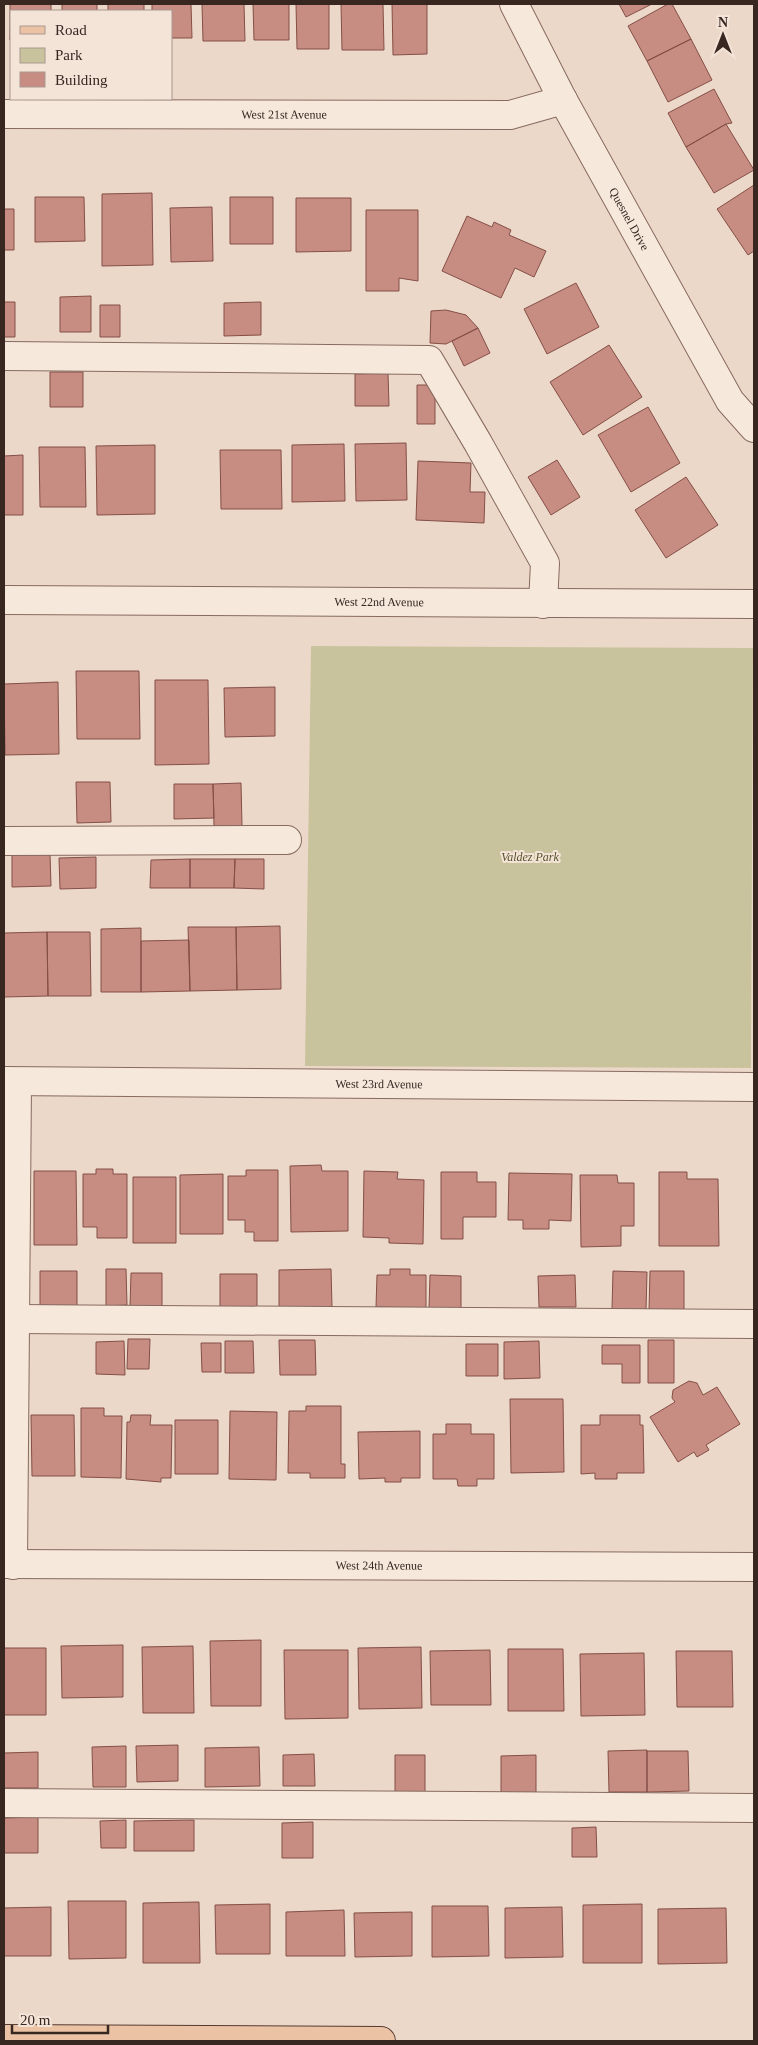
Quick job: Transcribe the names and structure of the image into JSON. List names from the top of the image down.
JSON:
{
  "streets": {
    "street": [
      "West 21st Avenue",
      "Quesnel Drive",
      "West 22nd Avenue",
      "West 23rd Avenue",
      "West 24th Avenue"
    ]
  },
  "crossings": [
    ["West 21st Avenue", "Quesnel Drive"]
  ],
  "parks": ["Valdez Park"],
  "legend": ["Road", "Park", "Building"],
  "scale_bar": "20 m",
  "north": "top"
}
